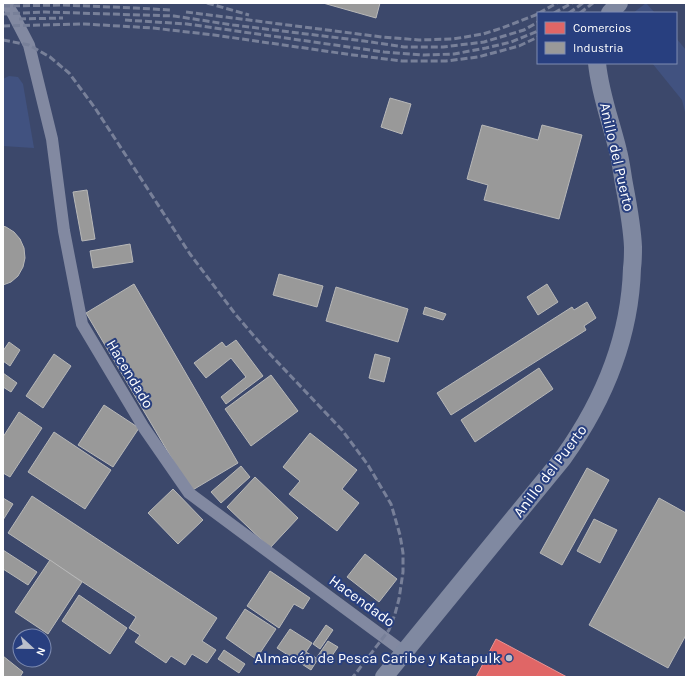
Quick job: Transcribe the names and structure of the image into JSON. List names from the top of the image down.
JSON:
{
  "streets": {
    "main road": ["Anillo del Puerto"],
    "street": ["Hacendado"]
  },
  "crossings": [
    ["Anillo del Puerto", "Hacendado"]
  ],
  "places": ["Almacén de Pesca Caribe y Katapulk"],
  "legend": ["Comercios", "Industria"],
  "north": "right"
}
